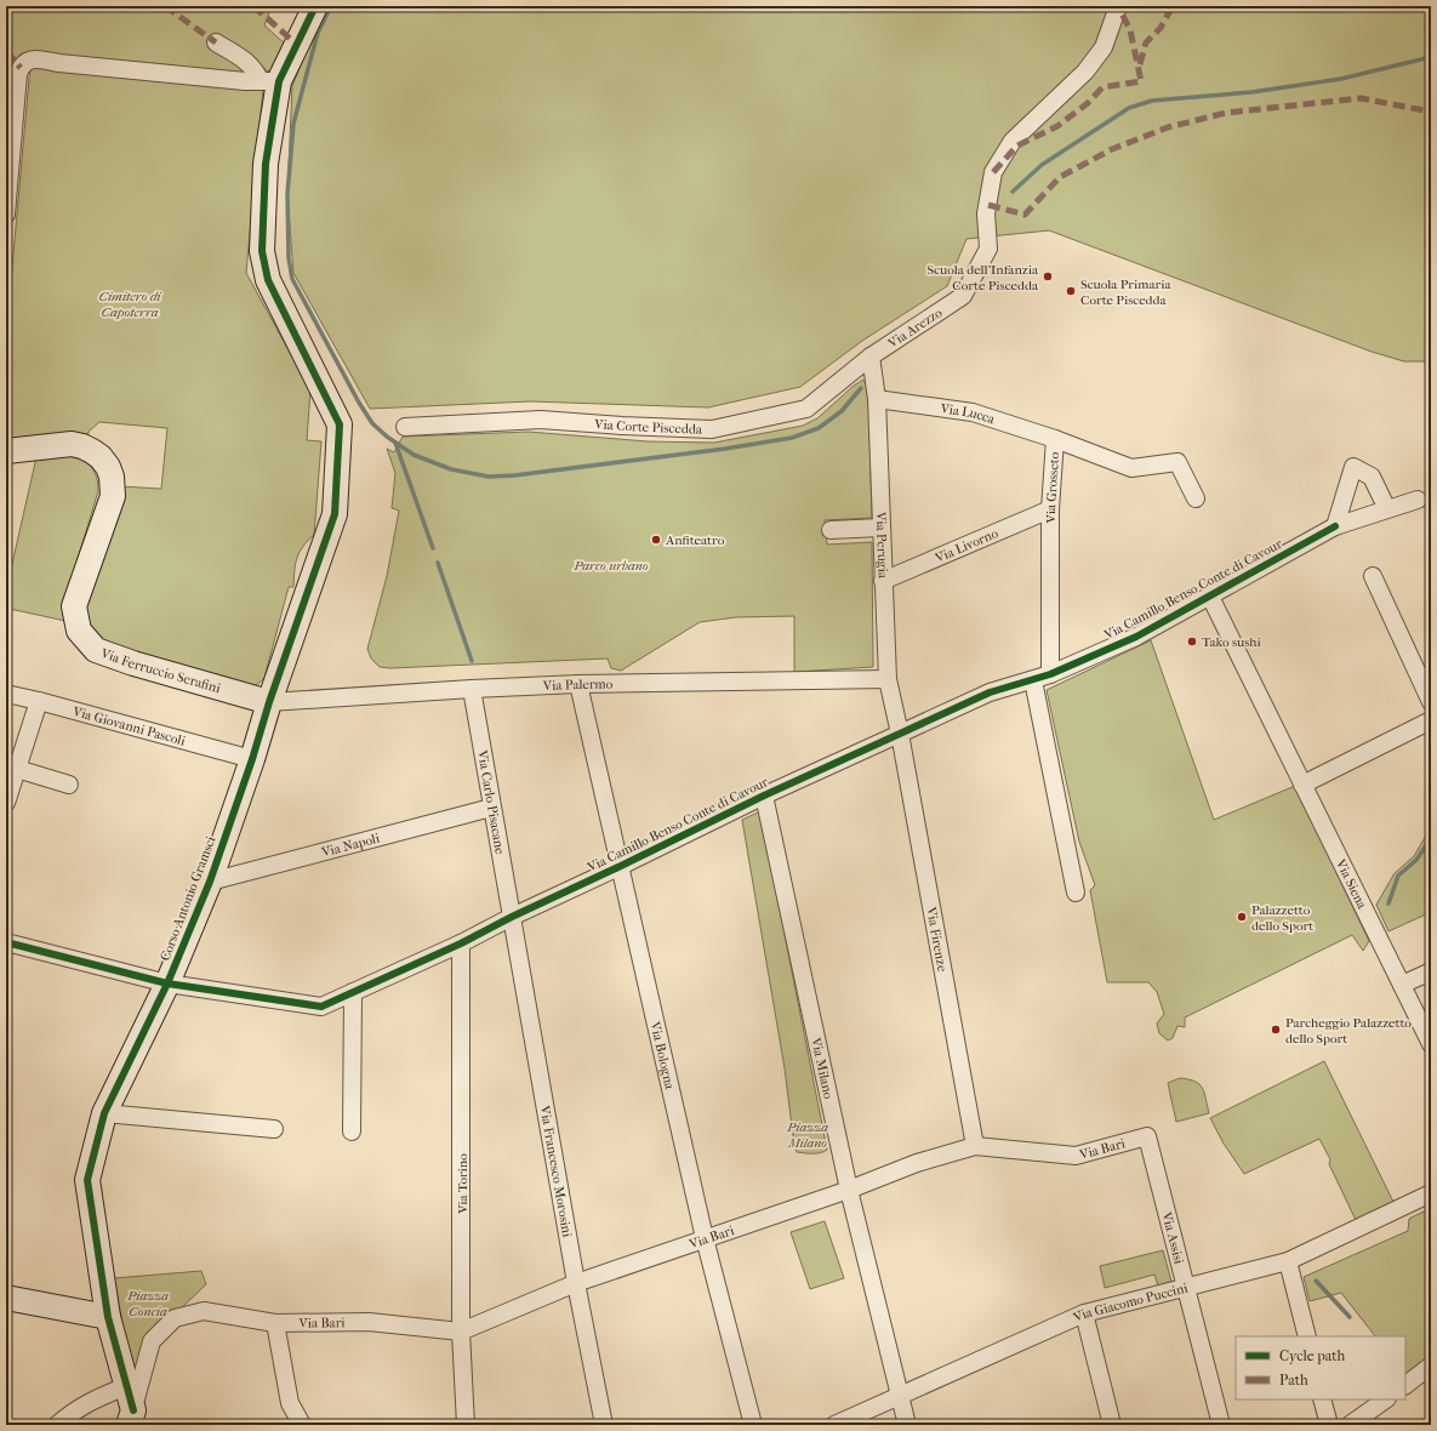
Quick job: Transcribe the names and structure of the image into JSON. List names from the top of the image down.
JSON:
{
  "streets": {
    "street": [
      "Via Arezzo",
      "Via Lucca",
      "Via Corte Piscedda",
      "Via Grosseto",
      "Via Livorno",
      "Via Perugia",
      "Via Camillo Benso Conte di Cavour",
      "Via Ferruccio Serafini",
      "Via Palermo",
      "Via Giovanni Pascoli",
      "Via Carlo Pisacane",
      "Via Napoli",
      "Via Siena",
      "Corso Antonio Gramsci",
      "Via Firenze",
      "Via Bologna",
      "Via Milano",
      "Via Bari",
      "Via Francesco Morosini",
      "Via Torino",
      "Via Assisi",
      "Via Giacomo Puccini"
    ]
  },
  "crossings": [
    ["Via Arezzo", "Via Corte Piscedda"],
    ["Via Arezzo", "Via Perugia"],
    ["Via Lucca", "Via Grosseto"],
    ["Via Lucca", "Via Perugia"],
    ["Via Corte Piscedda", "Via Perugia"],
    ["Via Grosseto", "Via Livorno"],
    ["Via Grosseto", "Via Camillo Benso Conte di Cavour"],
    ["Via Livorno", "Via Perugia"],
    ["Via Perugia", "Via Camillo Benso Conte di Cavour"],
    ["Via Perugia", "Via Palermo"],
    ["Via Perugia", "Via Firenze"],
    ["Via Camillo Benso Conte di Cavour", "Via Carlo Pisacane"],
    ["Via Camillo Benso Conte di Cavour", "Via Siena"],
    ["Via Camillo Benso Conte di Cavour", "Corso Antonio Gramsci"],
    ["Via Camillo Benso Conte di Cavour", "Via Firenze"],
    ["Via Camillo Benso Conte di Cavour", "Via Bologna"],
    ["Via Camillo Benso Conte di Cavour", "Via Milano"],
    ["Via Camillo Benso Conte di Cavour", "Via Francesco Morosini"],
    ["Via Camillo Benso Conte di Cavour", "Via Torino"],
    ["Via Ferruccio Serafini", "Via Palermo"],
    ["Via Ferruccio Serafini", "Corso Antonio Gramsci"],
    ["Via Palermo", "Via Carlo Pisacane"],
    ["Via Palermo", "Corso Antonio Gramsci"],
    ["Via Palermo", "Via Bologna"],
    ["Via Giovanni Pascoli", "Corso Antonio Gramsci"],
    ["Via Carlo Pisacane", "Via Napoli"],
    ["Via Carlo Pisacane", "Via Francesco Morosini"],
    ["Via Napoli", "Corso Antonio Gramsci"],
    ["Corso Antonio Gramsci", "Via Bari"],
    ["Via Firenze", "Via Bari"],
    ["Via Bologna", "Via Bari"],
    ["Via Milano", "Via Bari"],
    ["Via Milano", "Via Giacomo Puccini"],
    ["Via Bari", "Via Francesco Morosini"],
    ["Via Bari", "Via Torino"],
    ["Via Bari", "Via Assisi"],
    ["Via Assisi", "Via Giacomo Puccini"]
  ],
  "parks": [
    "Cimitero di Capoterra",
    "Parco urbano",
    "Piazza Milano",
    "Piazza Concia"
  ],
  "places": [
    "Scuola dell'Infanzia Corte Piscedda",
    "Scuola Primaria Corte Piscedda",
    "Anfiteatro",
    "Tako sushi",
    "Palazzetto dello Sport",
    "Parcheggio Palazzetto dello Sport"
  ],
  "legend": ["Cycle path", "Path"]
}
